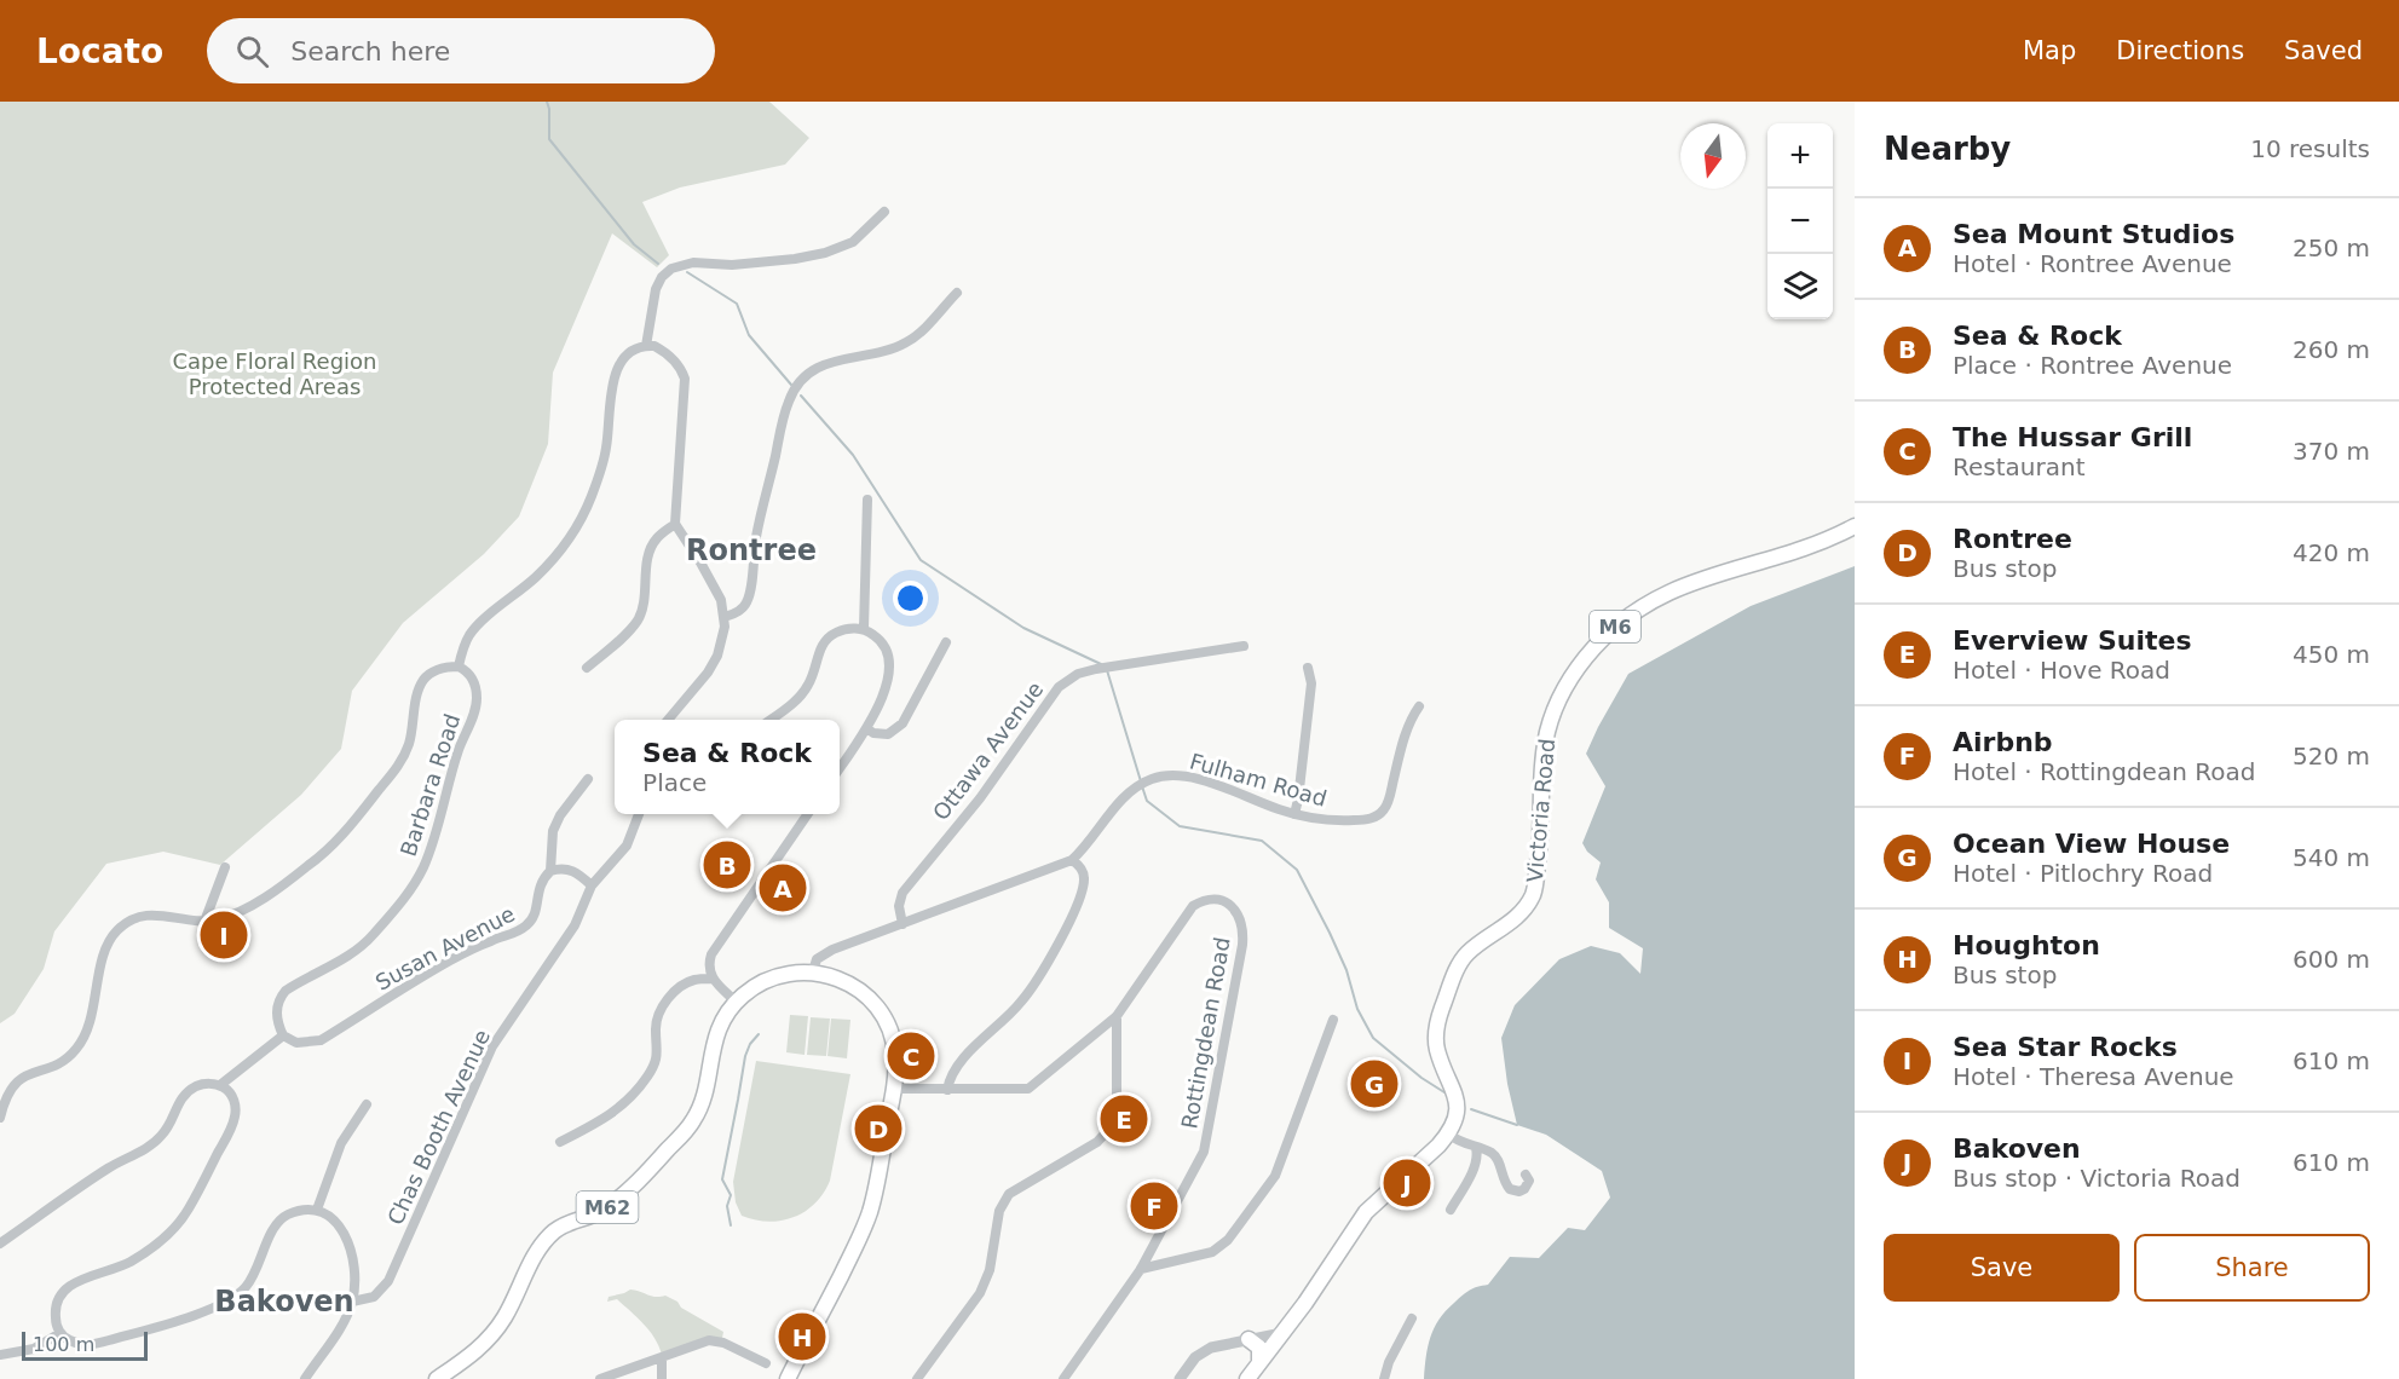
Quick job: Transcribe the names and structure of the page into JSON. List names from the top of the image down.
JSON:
{
  "streets": {
    "main road": ["M6", "Victoria Road", "M62"],
    "street": [
      "Ottawa Avenue",
      "Fulham Road",
      "Barbara Road",
      "Susan Avenue",
      "Rottingdean Road",
      "Chas Booth Avenue"
    ]
  },
  "crossings": [
    ["Ottawa Avenue", "Fulham Road"],
    ["Fulham Road", "M62"],
    ["Barbara Road", "Susan Avenue"],
    ["Rottingdean Road", "M62"]
  ],
  "districts": ["Rontree", "Bakoven"],
  "parks": ["Cape Floral Region Protected Areas"],
  "scale_bar": "100 m",
  "north": "bottom",
  "page": {
    "header": "Locato",
    "search": "Search here",
    "nav": ["Map", "Directions", "Saved"],
    "heading": ["Nearby", "10 results"],
    "map_buttons": ["+", "−"],
    "list": [
      {
        "mark": "A",
        "name": "Sea Mount Studios",
        "note": "Hotel · Rontree Avenue",
        "value": "250 m"
      },
      {
        "mark": "B",
        "name": "Sea & Rock",
        "note": "Place · Rontree Avenue",
        "value": "260 m"
      },
      {
        "mark": "C",
        "name": "The Hussar Grill",
        "note": "Restaurant",
        "value": "370 m"
      },
      {
        "mark": "D",
        "name": "Rontree",
        "note": "Bus stop",
        "value": "420 m"
      },
      {
        "mark": "E",
        "name": "Everview Suites",
        "note": "Hotel · Hove Road",
        "value": "450 m"
      },
      {
        "mark": "F",
        "name": "Airbnb",
        "note": "Hotel · Rottingdean Road",
        "value": "520 m"
      },
      {
        "mark": "G",
        "name": "Ocean View House",
        "note": "Hotel · Pitlochry Road",
        "value": "540 m"
      },
      {
        "mark": "H",
        "name": "Houghton",
        "note": "Bus stop",
        "value": "600 m"
      },
      {
        "mark": "I",
        "name": "Sea Star Rocks",
        "note": "Hotel · Theresa Avenue",
        "value": "610 m"
      },
      {
        "mark": "J",
        "name": "Bakoven",
        "note": "Bus stop · Victoria Road",
        "value": "610 m"
      }
    ],
    "popup": ["Sea & Rock", "Place"],
    "pins": [
      "B",
      "A",
      "I",
      "C",
      "G",
      "E",
      "D",
      "J",
      "F",
      "H"
    ],
    "buttons": ["Save", "Share"],
    "scale": "100 m"
  }
}
